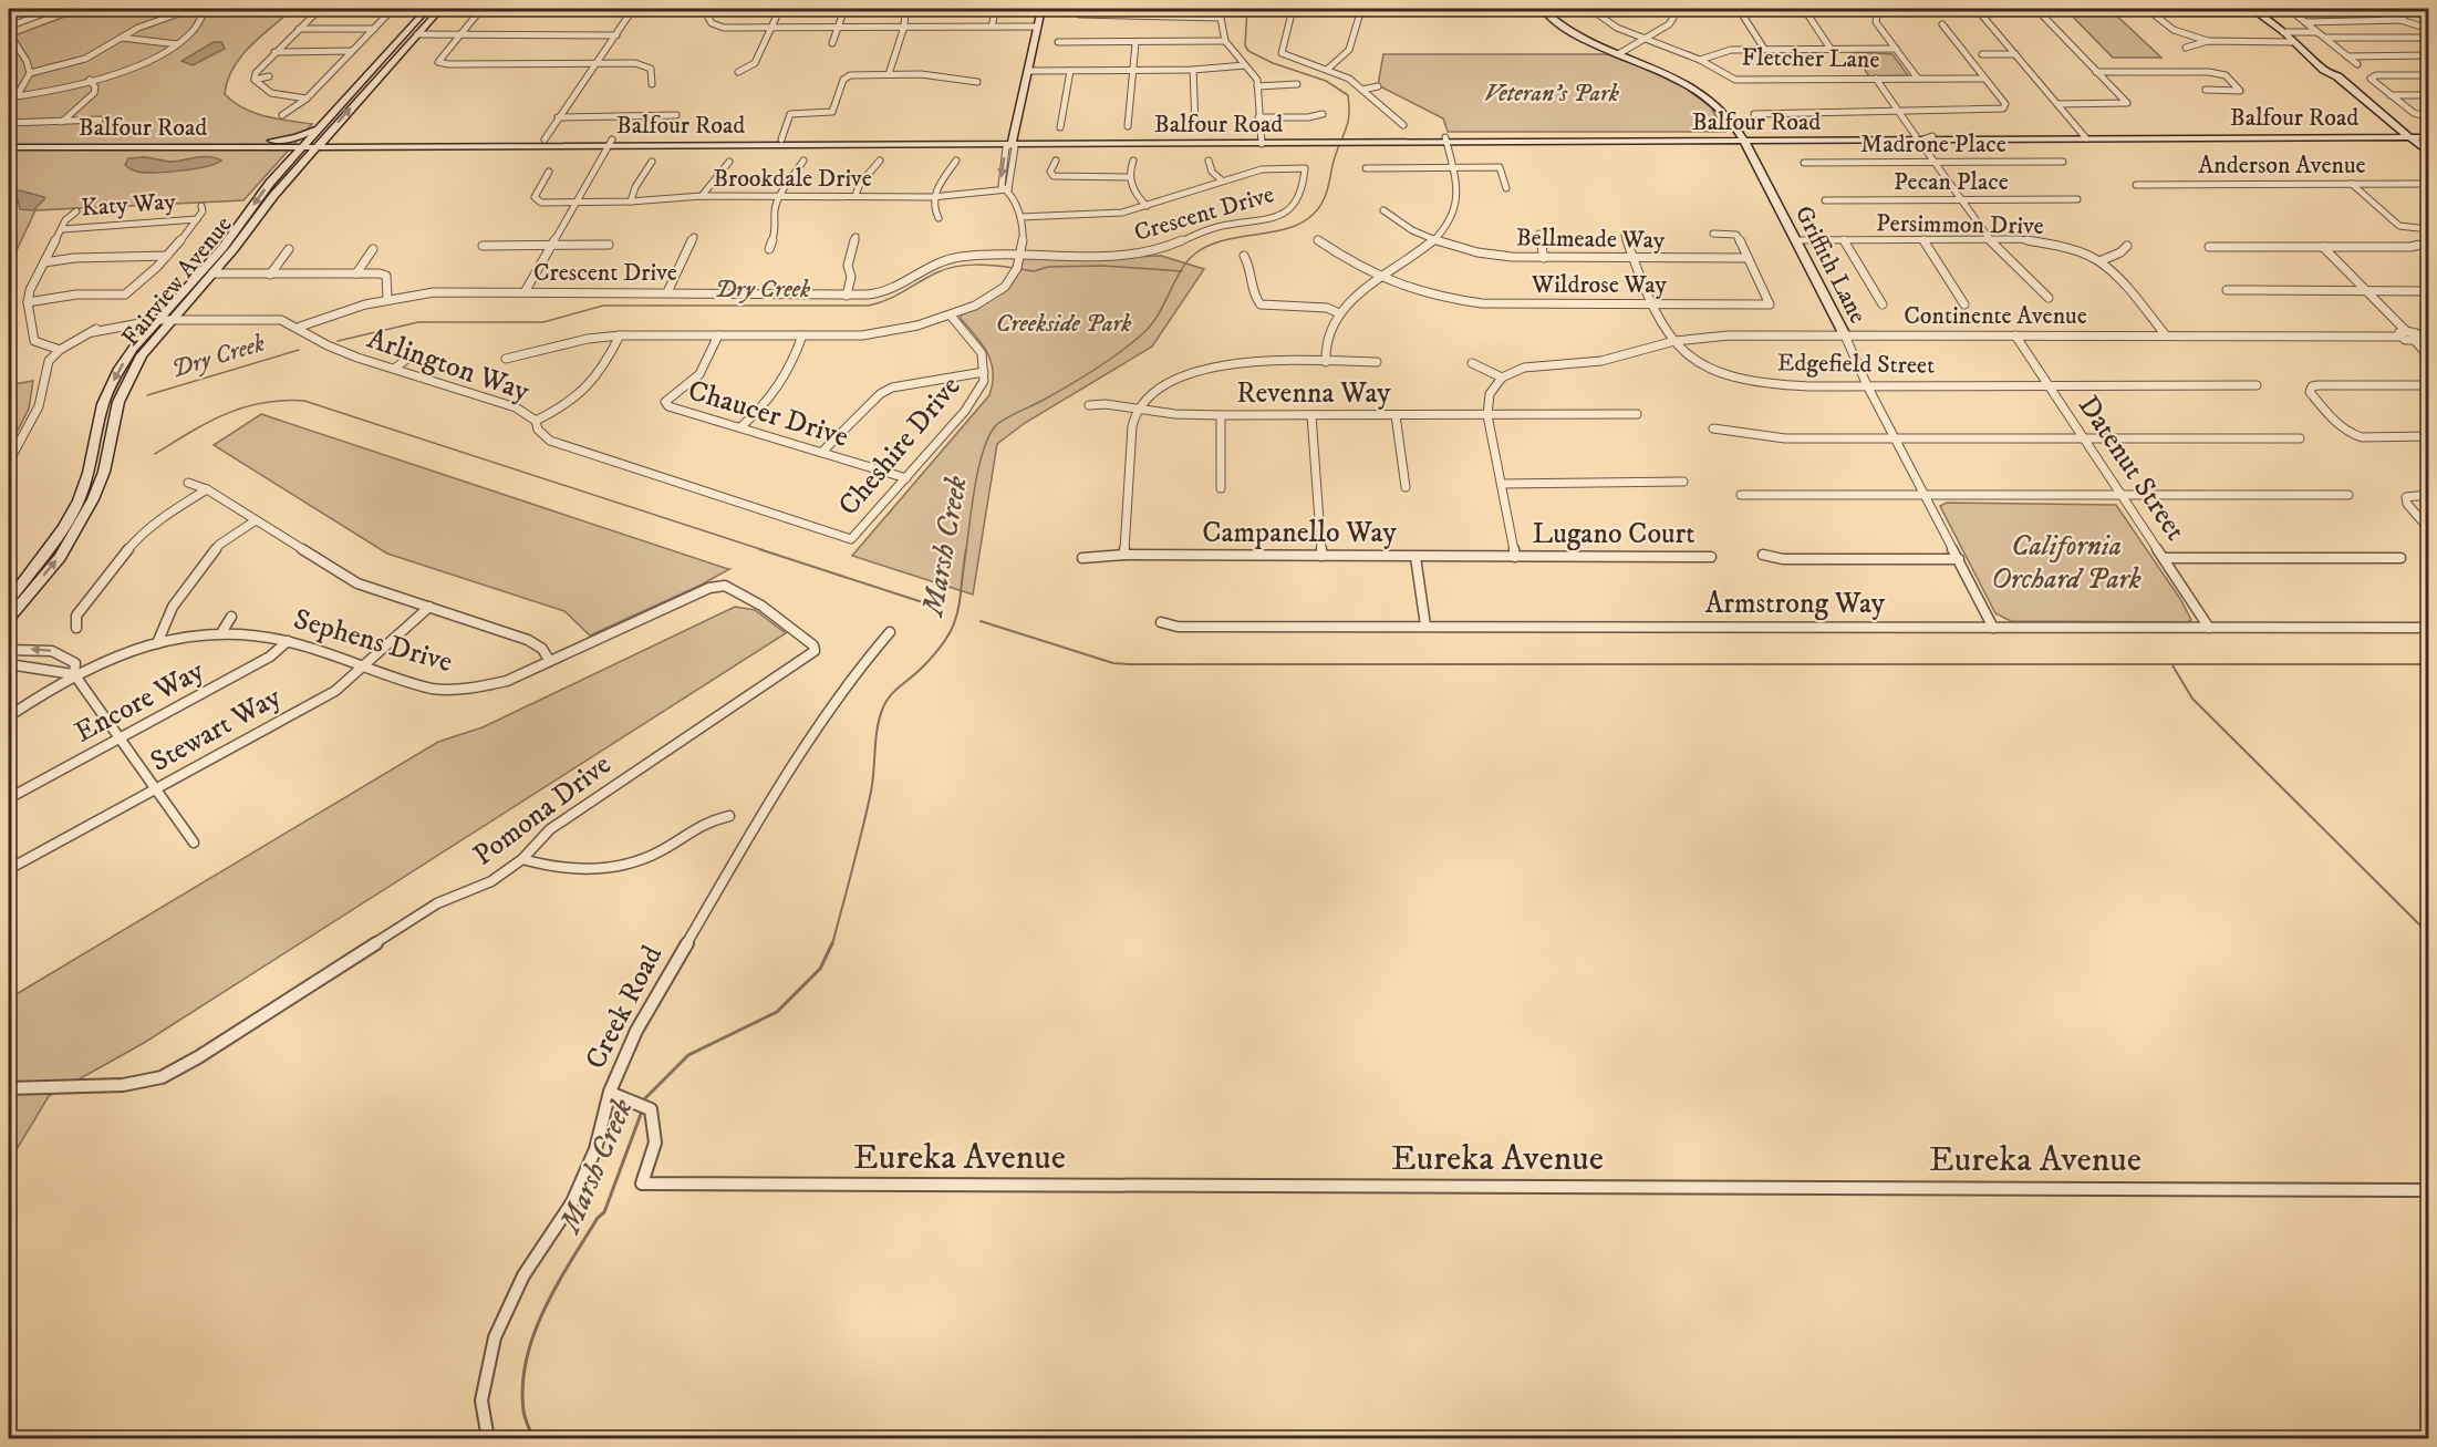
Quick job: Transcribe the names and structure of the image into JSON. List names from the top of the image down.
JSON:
{
  "streets": {
    "main road": ["Balfour Road", "Griffith Lane", "Fairview Avenue"],
    "street": [
      "Fletcher Lane",
      "Madrone Place",
      "Anderson Avenue",
      "Brookdale Drive",
      "Pecan Place",
      "Katy Way",
      "Crescent Drive",
      "Persimmon Drive",
      "Bellmeade Way",
      "Wildrose Way",
      "Continente Avenue",
      "Edgefield Street",
      "Arlington Way",
      "Revenna Way",
      "Chaucer Drive",
      "Cheshire Drive",
      "Datenut Street",
      "Campanello Way",
      "Lugano Court",
      "Armstrong Way",
      "Sephens Drive",
      "Encore Way",
      "Stewart Way",
      "Pomona Drive",
      "Creek Road",
      "Eureka Avenue"
    ]
  },
  "crossings": [
    ["Balfour Road", "Griffith Lane"],
    ["Balfour Road", "Fairview Avenue"],
    ["Crescent Drive", "Arlington Way"],
    ["Persimmon Drive", "Griffith Lane"],
    ["Persimmon Drive", "Continente Avenue"],
    ["Bellmeade Way", "Wildrose Way"],
    ["Bellmeade Way", "Edgefield Street"],
    ["Griffith Lane", "Continente Avenue"],
    ["Griffith Lane", "Edgefield Street"],
    ["Griffith Lane", "Armstrong Way"],
    ["Fairview Avenue", "Arlington Way"],
    ["Wildrose Way", "Edgefield Street"],
    ["Continente Avenue", "Edgefield Street"],
    ["Continente Avenue", "Datenut Street"],
    ["Edgefield Street", "Datenut Street"],
    ["Arlington Way", "Cheshire Drive"],
    ["Chaucer Drive", "Cheshire Drive"],
    ["Datenut Street", "Armstrong Way"],
    ["Campanello Way", "Lugano Court"],
    ["Sephens Drive", "Encore Way"],
    ["Sephens Drive", "Stewart Way"],
    ["Sephens Drive", "Pomona Drive"],
    ["Creek Road", "Eureka Avenue"]
  ],
  "water": ["Dry Creek", "Marsh Creek"],
  "parks": ["Veteran's Park", "Creekside Park", "California Orchard Park"]
}
